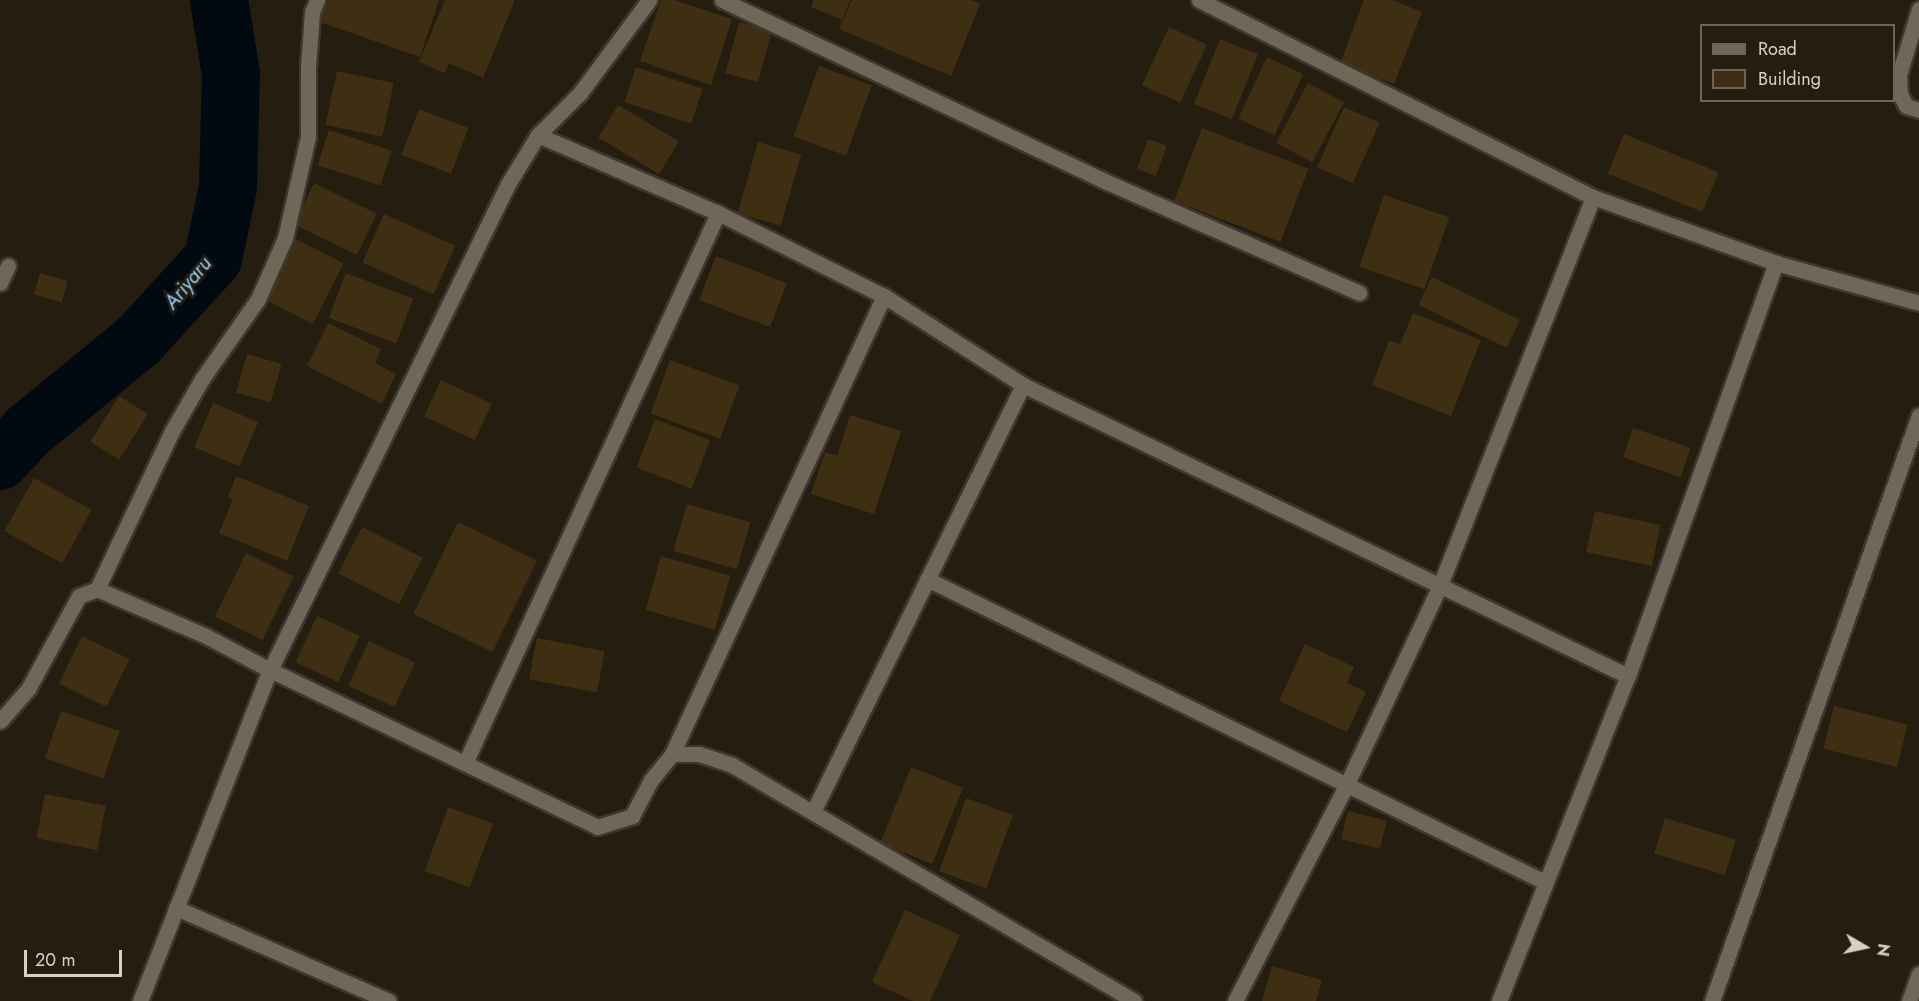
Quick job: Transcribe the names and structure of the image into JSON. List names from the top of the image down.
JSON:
{
  "water": ["Ariyaru"],
  "legend": ["Road", "Building"],
  "scale_bar": "20 m",
  "north": "right"
}
